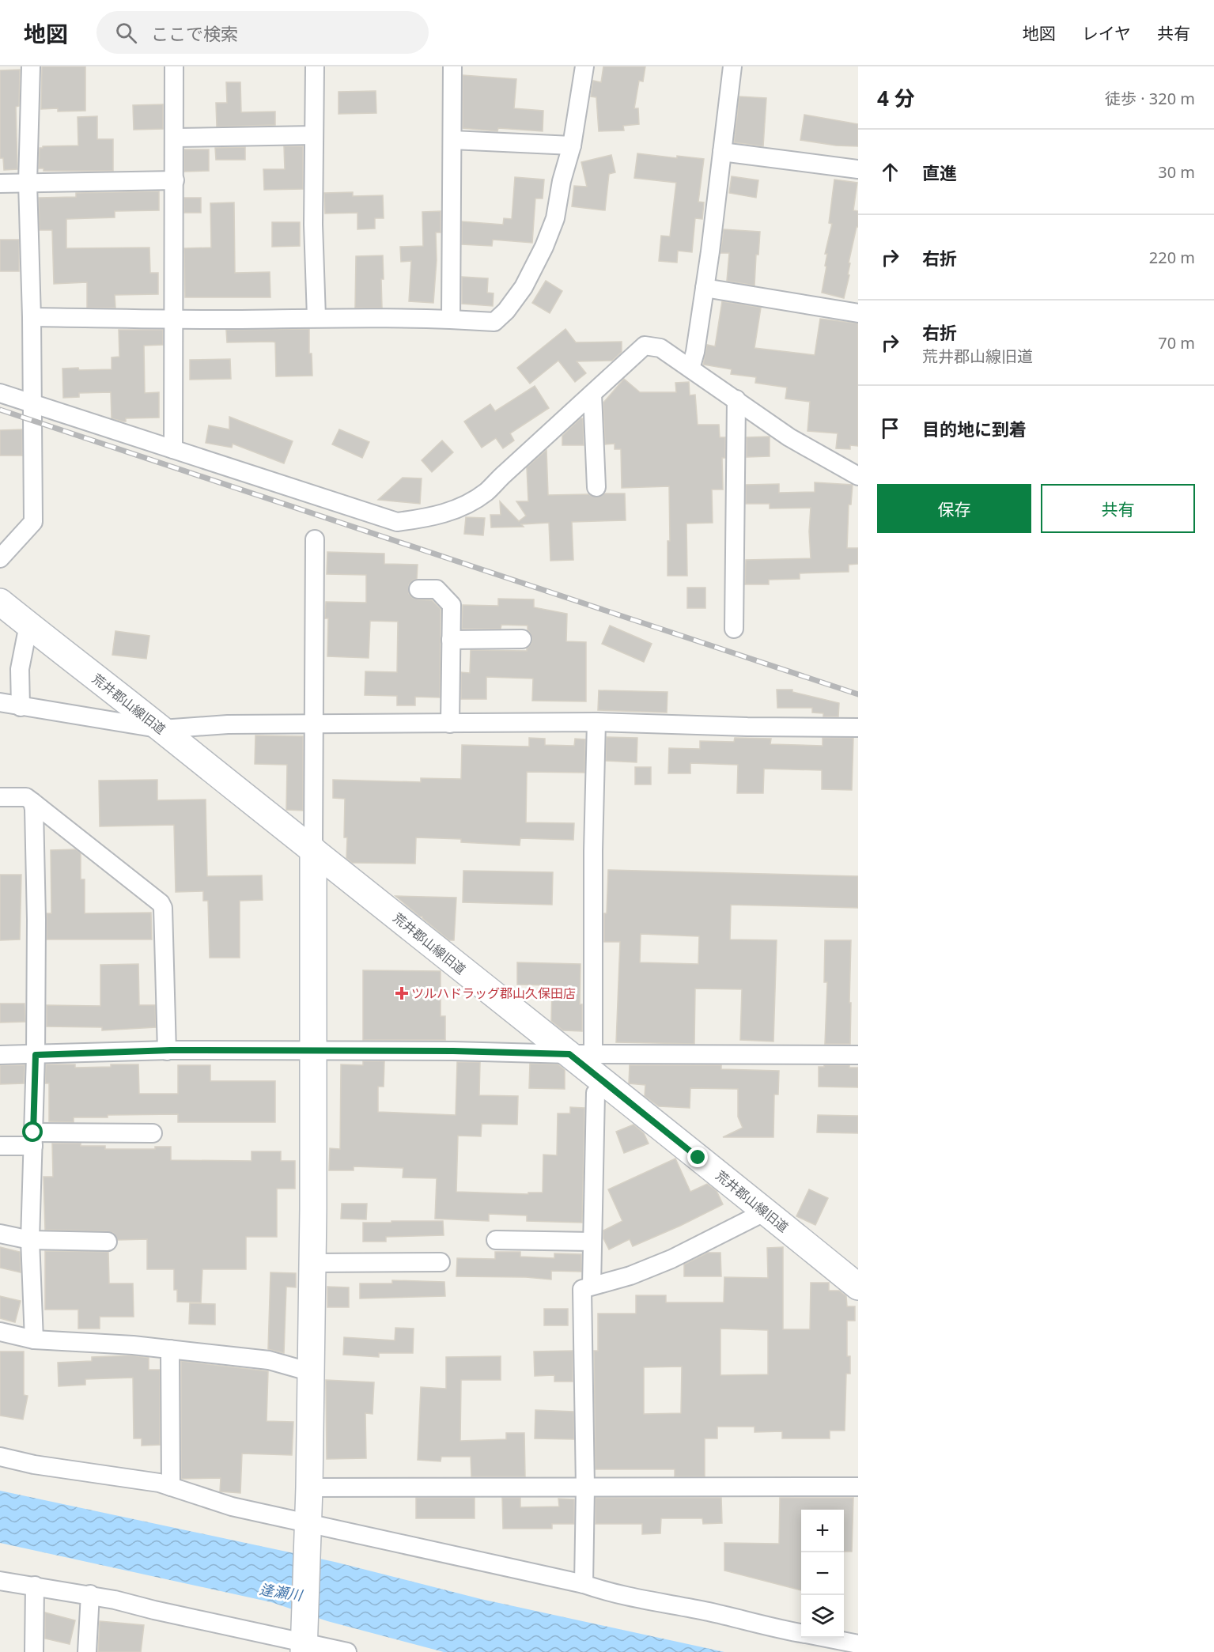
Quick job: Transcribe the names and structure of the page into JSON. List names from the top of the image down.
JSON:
{
  "streets": {
    "street": ["荒井郡山線旧道"]
  },
  "water": ["逢瀬川"],
  "places": {
    "health": ["ツルハドラッグ郡山久保田店"]
  },
  "page": {
    "header": "地図",
    "search": "ここで検索",
    "nav": ["地図", "レイヤ", "共有"],
    "heading": ["4 分", "徒歩 · 320 m"],
    "list": [
      ["直進", "30 m"],
      ["右折", "220 m"],
      ["右折", "荒井郡山線旧道", "70 m"],
      "目的地に到着"
    ],
    "buttons": ["保存", "共有"],
    "map_buttons": ["+", "−"]
  }
}
